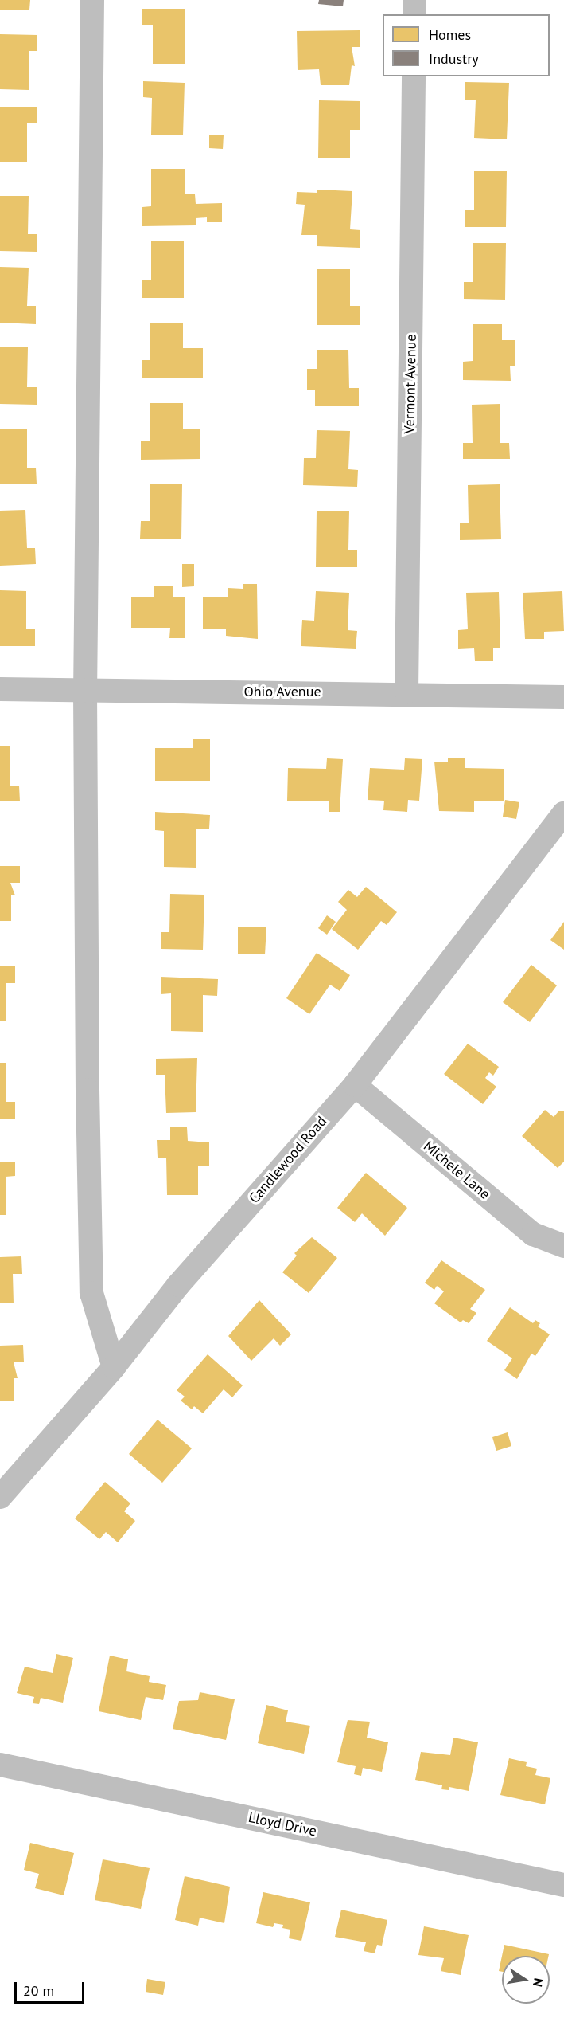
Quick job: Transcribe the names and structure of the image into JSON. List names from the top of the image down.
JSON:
{
  "streets": {
    "street": [
      "Vermont Avenue",
      "Ohio Avenue",
      "Candlewood Road",
      "Michele Lane",
      "Lloyd Drive"
    ]
  },
  "crossings": [
    ["Vermont Avenue", "Ohio Avenue"],
    ["Candlewood Road", "Michele Lane"]
  ],
  "legend": ["Homes", "Industry"],
  "scale_bar": "20 m",
  "north": "right"
}
